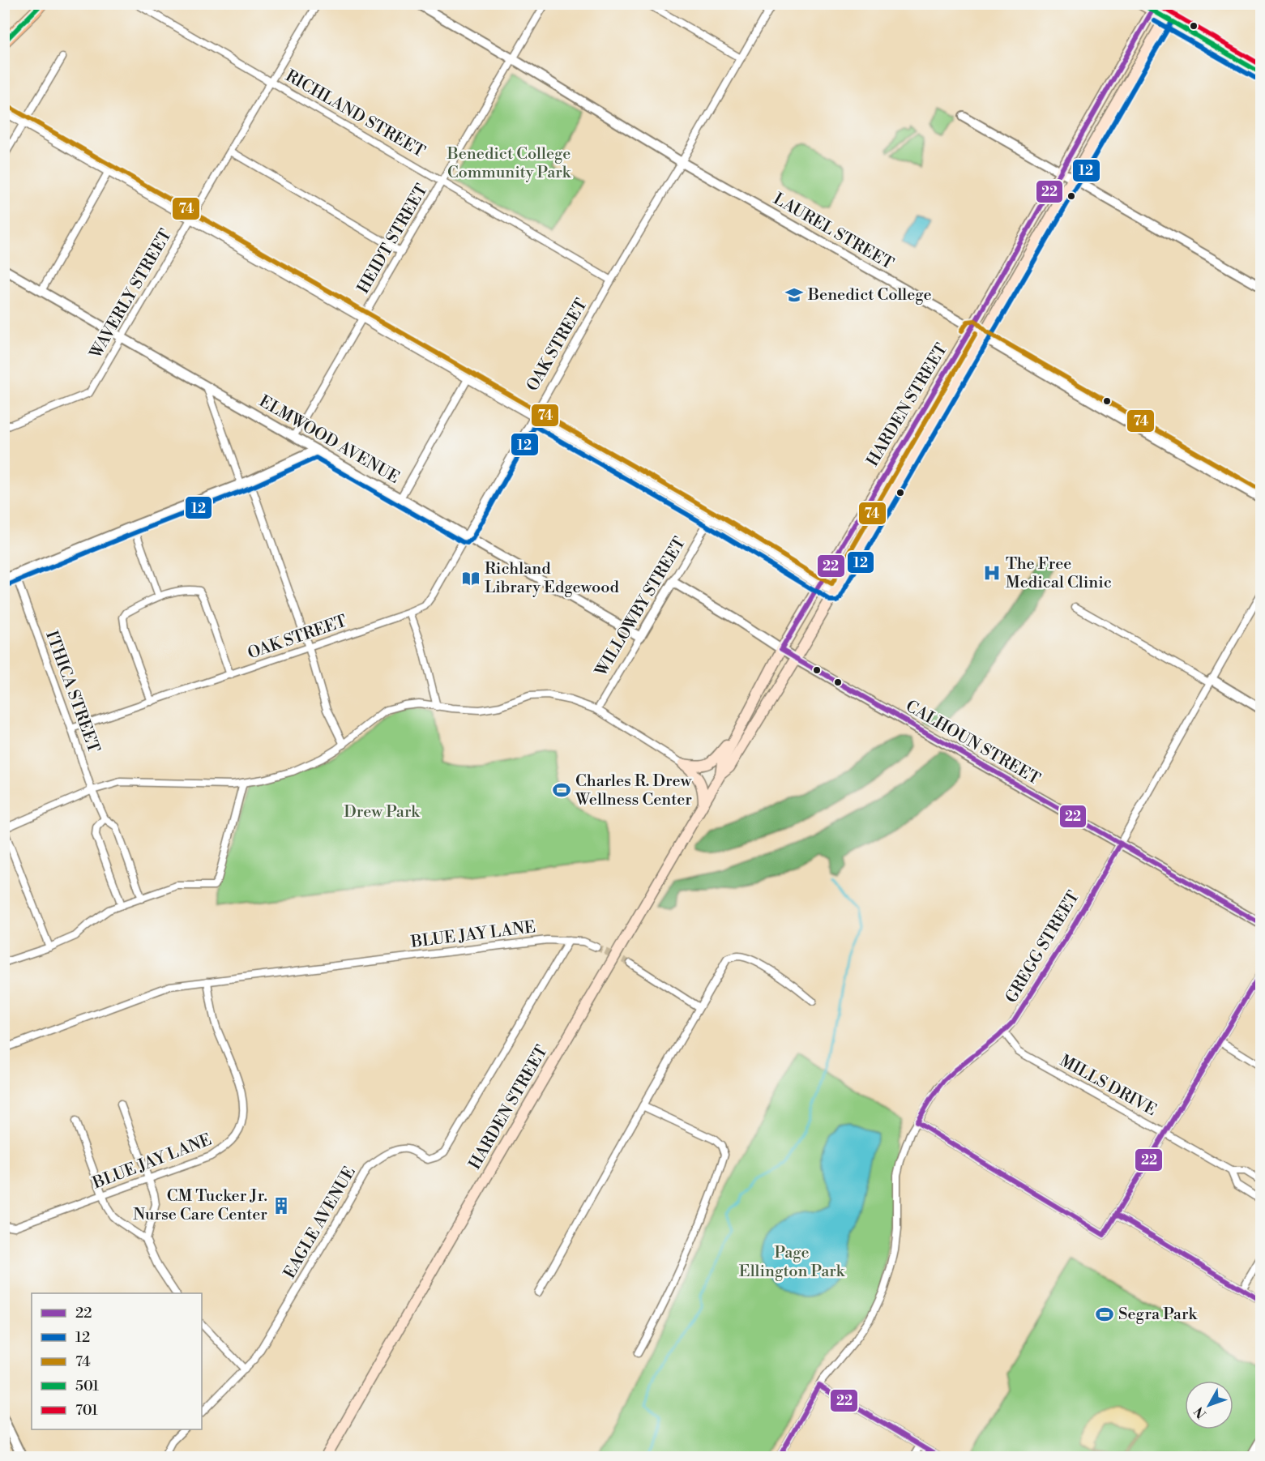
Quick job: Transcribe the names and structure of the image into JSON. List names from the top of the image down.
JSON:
{
  "streets": {
    "main road": ["HARDEN STREET"],
    "street": [
      "RICHLAND STREET",
      "LAUREL STREET",
      "HEIDT STREET",
      "WAVERLY STREET",
      "OAK STREET",
      "ELMWOOD AVENUE",
      "WILLOWBY STREET",
      "ITHICA STREET",
      "CALHOUN STREET",
      "BLUE JAY LANE",
      "GREGG STREET",
      "MILLS DRIVE",
      "EAGLE AVENUE"
    ]
  },
  "crossings": [
    ["RICHLAND STREET", "HEIDT STREET"],
    ["RICHLAND STREET", "WAVERLY STREET"],
    ["RICHLAND STREET", "OAK STREET"],
    ["LAUREL STREET", "HEIDT STREET"],
    ["LAUREL STREET", "OAK STREET"],
    ["LAUREL STREET", "HARDEN STREET"],
    ["HEIDT STREET", "ELMWOOD AVENUE"],
    ["WAVERLY STREET", "ELMWOOD AVENUE"],
    ["OAK STREET", "ELMWOOD AVENUE"],
    ["OAK STREET", "ITHICA STREET"],
    ["HARDEN STREET", "CALHOUN STREET"],
    ["ELMWOOD AVENUE", "WILLOWBY STREET"],
    ["WILLOWBY STREET", "CALHOUN STREET"],
    ["CALHOUN STREET", "GREGG STREET"],
    ["BLUE JAY LANE", "EAGLE AVENUE"],
    ["GREGG STREET", "MILLS DRIVE"]
  ],
  "parks": ["Benedict College Community Park", "Drew Park", "Page Ellington Park"],
  "places": {
    "school or university": ["Benedict College"],
    "hospital": ["The Free Medical Clinic"],
    "library": ["Richland Library Edgewood"],
    "sports": ["Charles R. Drew Wellness Center", "Segra Park"],
    "building": ["CM Tucker Jr. Nurse Care Center"]
  },
  "lines": [
    "transit line 22",
    "transit line 501",
    "transit line 701",
    "transit line 12",
    "transit line 74"
  ],
  "legend": [
    "22",
    "12",
    "74",
    "501",
    "701"
  ],
  "north": "bottom left"
}
